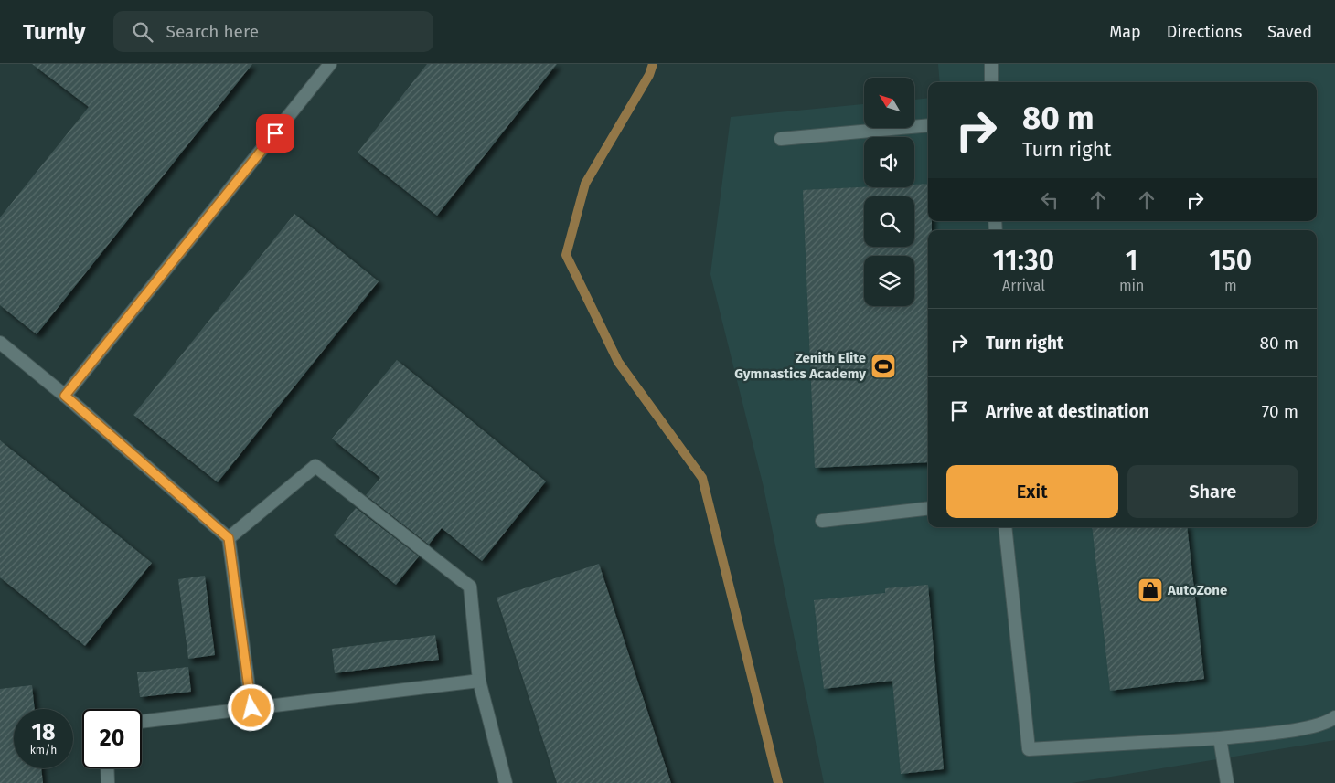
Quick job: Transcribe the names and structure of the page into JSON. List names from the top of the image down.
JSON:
{
  "places": {
    "sports": ["Zenith Elite Gymnastics Academy"],
    "shop": ["AutoZone"]
  },
  "north": "top left",
  "page": {
    "header": "Turnly",
    "search": "Search here",
    "nav": ["Map", "Directions", "Saved"],
    "turn": ["80 m", "Turn right"],
    "eta": [
      "11:30",
      "Arrival",
      "1",
      "min",
      "150",
      "m"
    ],
    "list": [
      {
        "name": "Turn right",
        "value": "80 m"
      },
      {
        "name": "Arrive at destination",
        "value": "70 m"
      }
    ],
    "buttons": ["Exit", "Share"],
    "speed": "18 km/h",
    "limit": "20"
  }
}
